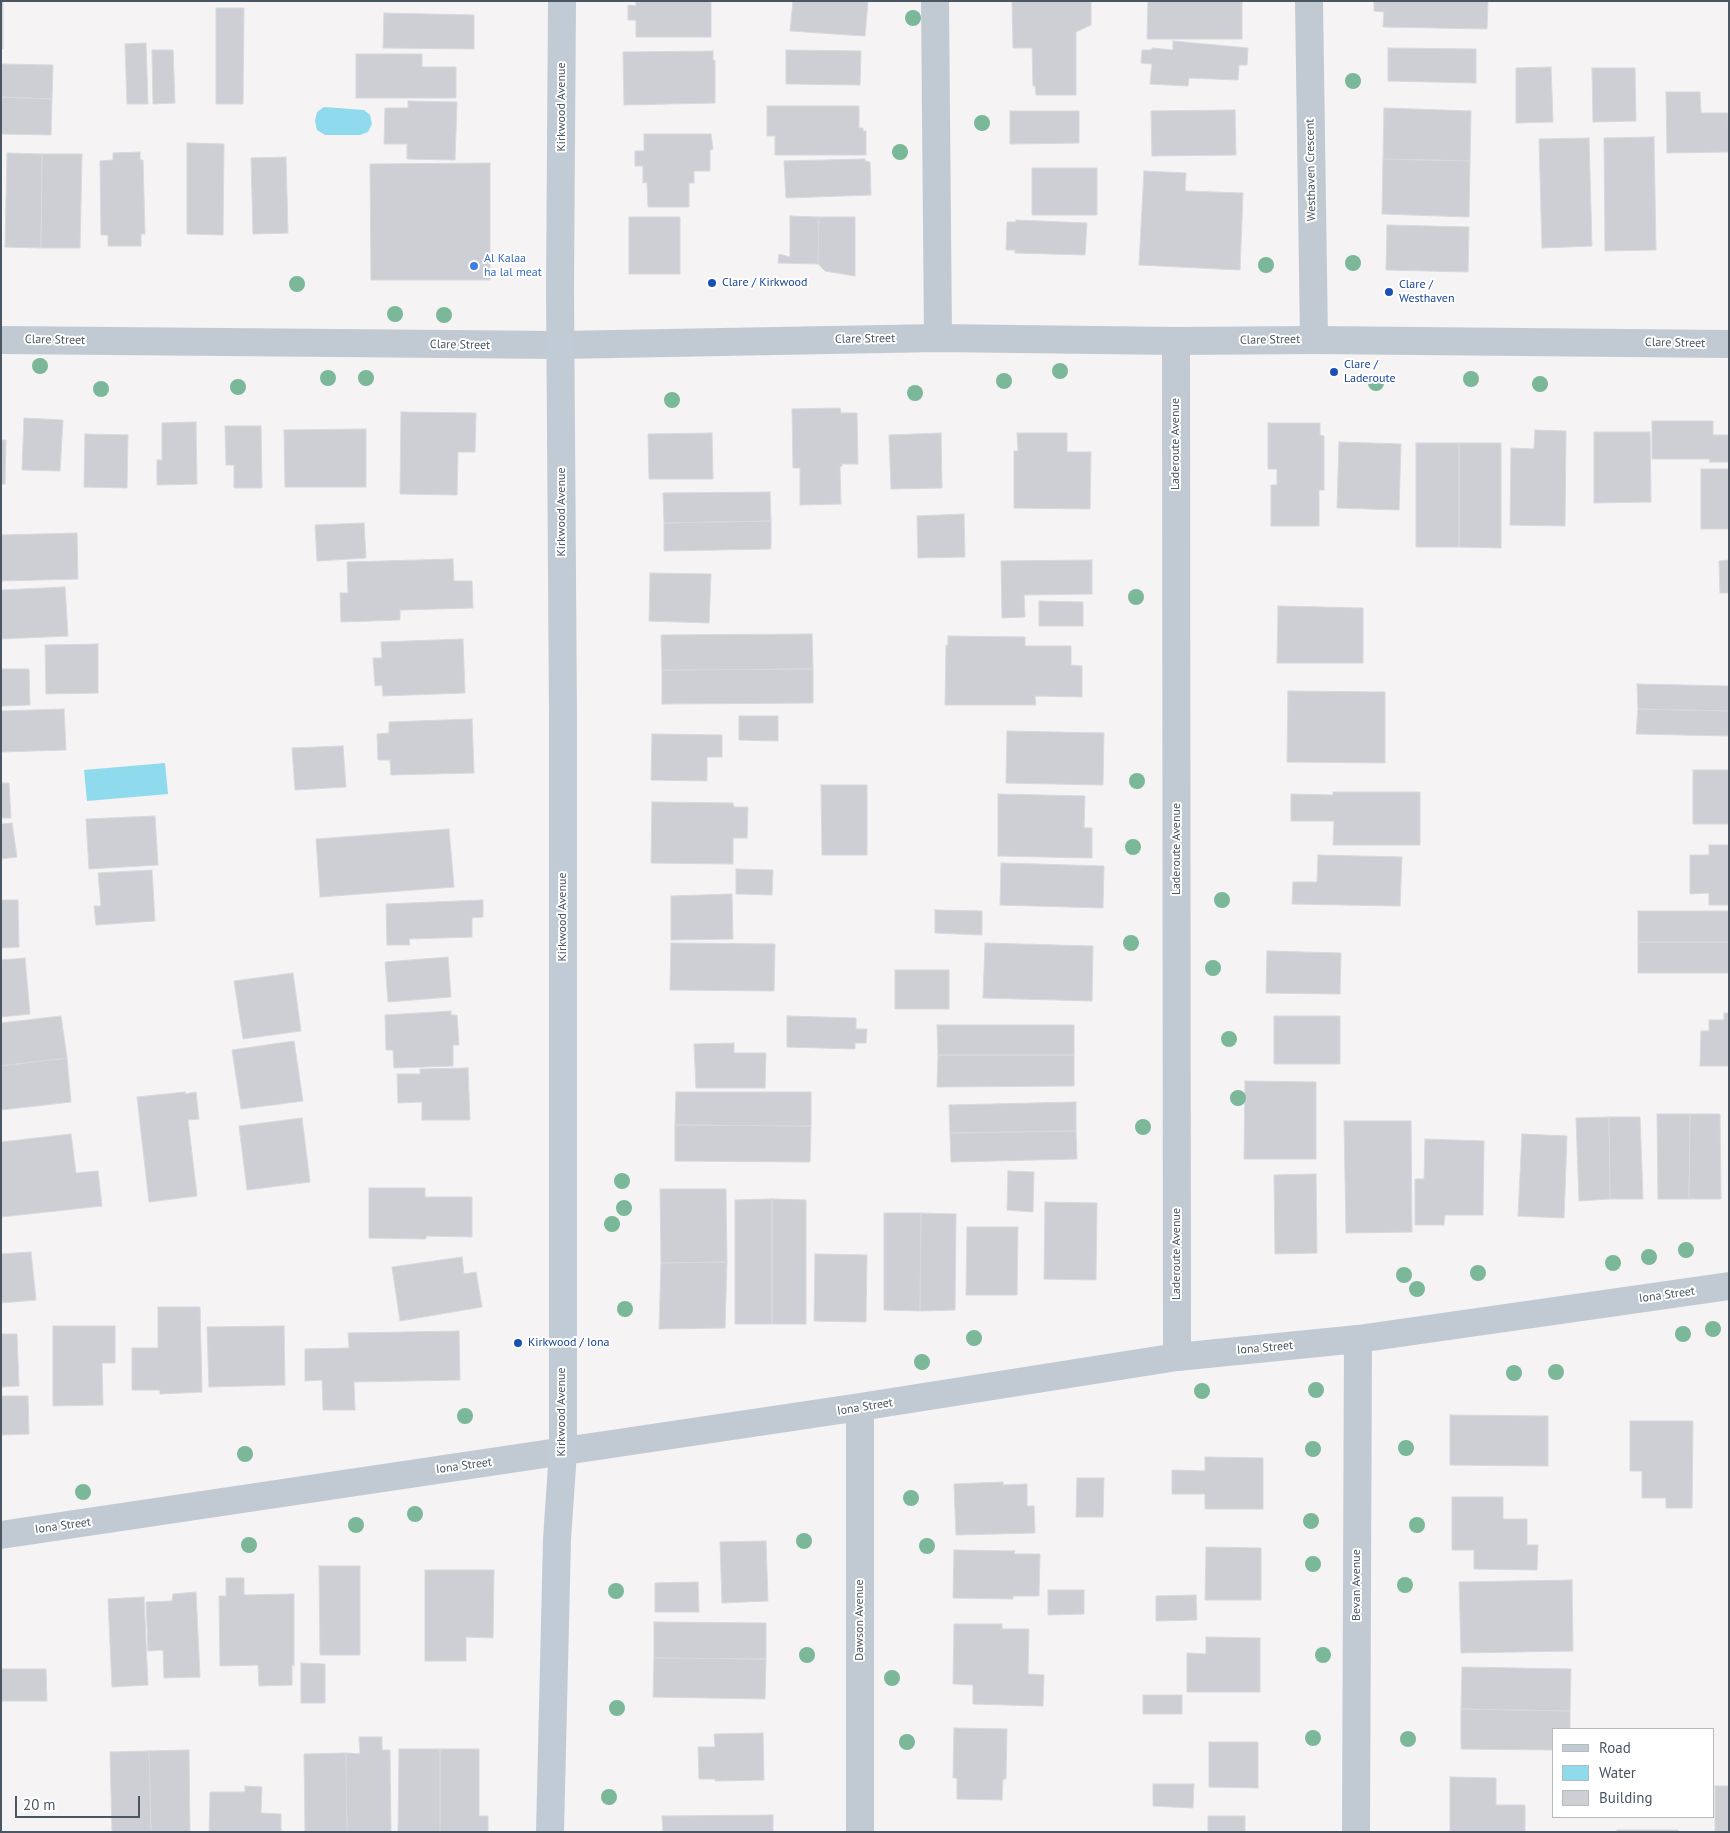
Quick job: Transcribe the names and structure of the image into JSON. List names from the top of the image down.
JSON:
{
  "streets": {
    "main road": ["Kirkwood Avenue"],
    "street": [
      "Westhaven Crescent",
      "Clare Street",
      "Laderoute Avenue",
      "Iona Street",
      "Bevan Avenue",
      "Dawson Avenue"
    ]
  },
  "crossings": [
    ["Kirkwood Avenue", "Clare Street"],
    ["Kirkwood Avenue", "Iona Street"],
    ["Westhaven Crescent", "Clare Street"],
    ["Clare Street", "Laderoute Avenue"],
    ["Laderoute Avenue", "Iona Street"],
    ["Iona Street", "Bevan Avenue"],
    ["Iona Street", "Dawson Avenue"]
  ],
  "places": [
    "Al Kalaa ha lal meat",
    "Clare / Kirkwood",
    "Clare / Westhaven",
    "Clare / Laderoute",
    "Kirkwood / Iona"
  ],
  "legend": ["Road", "Water", "Building"],
  "scale_bar": "20 m"
}
